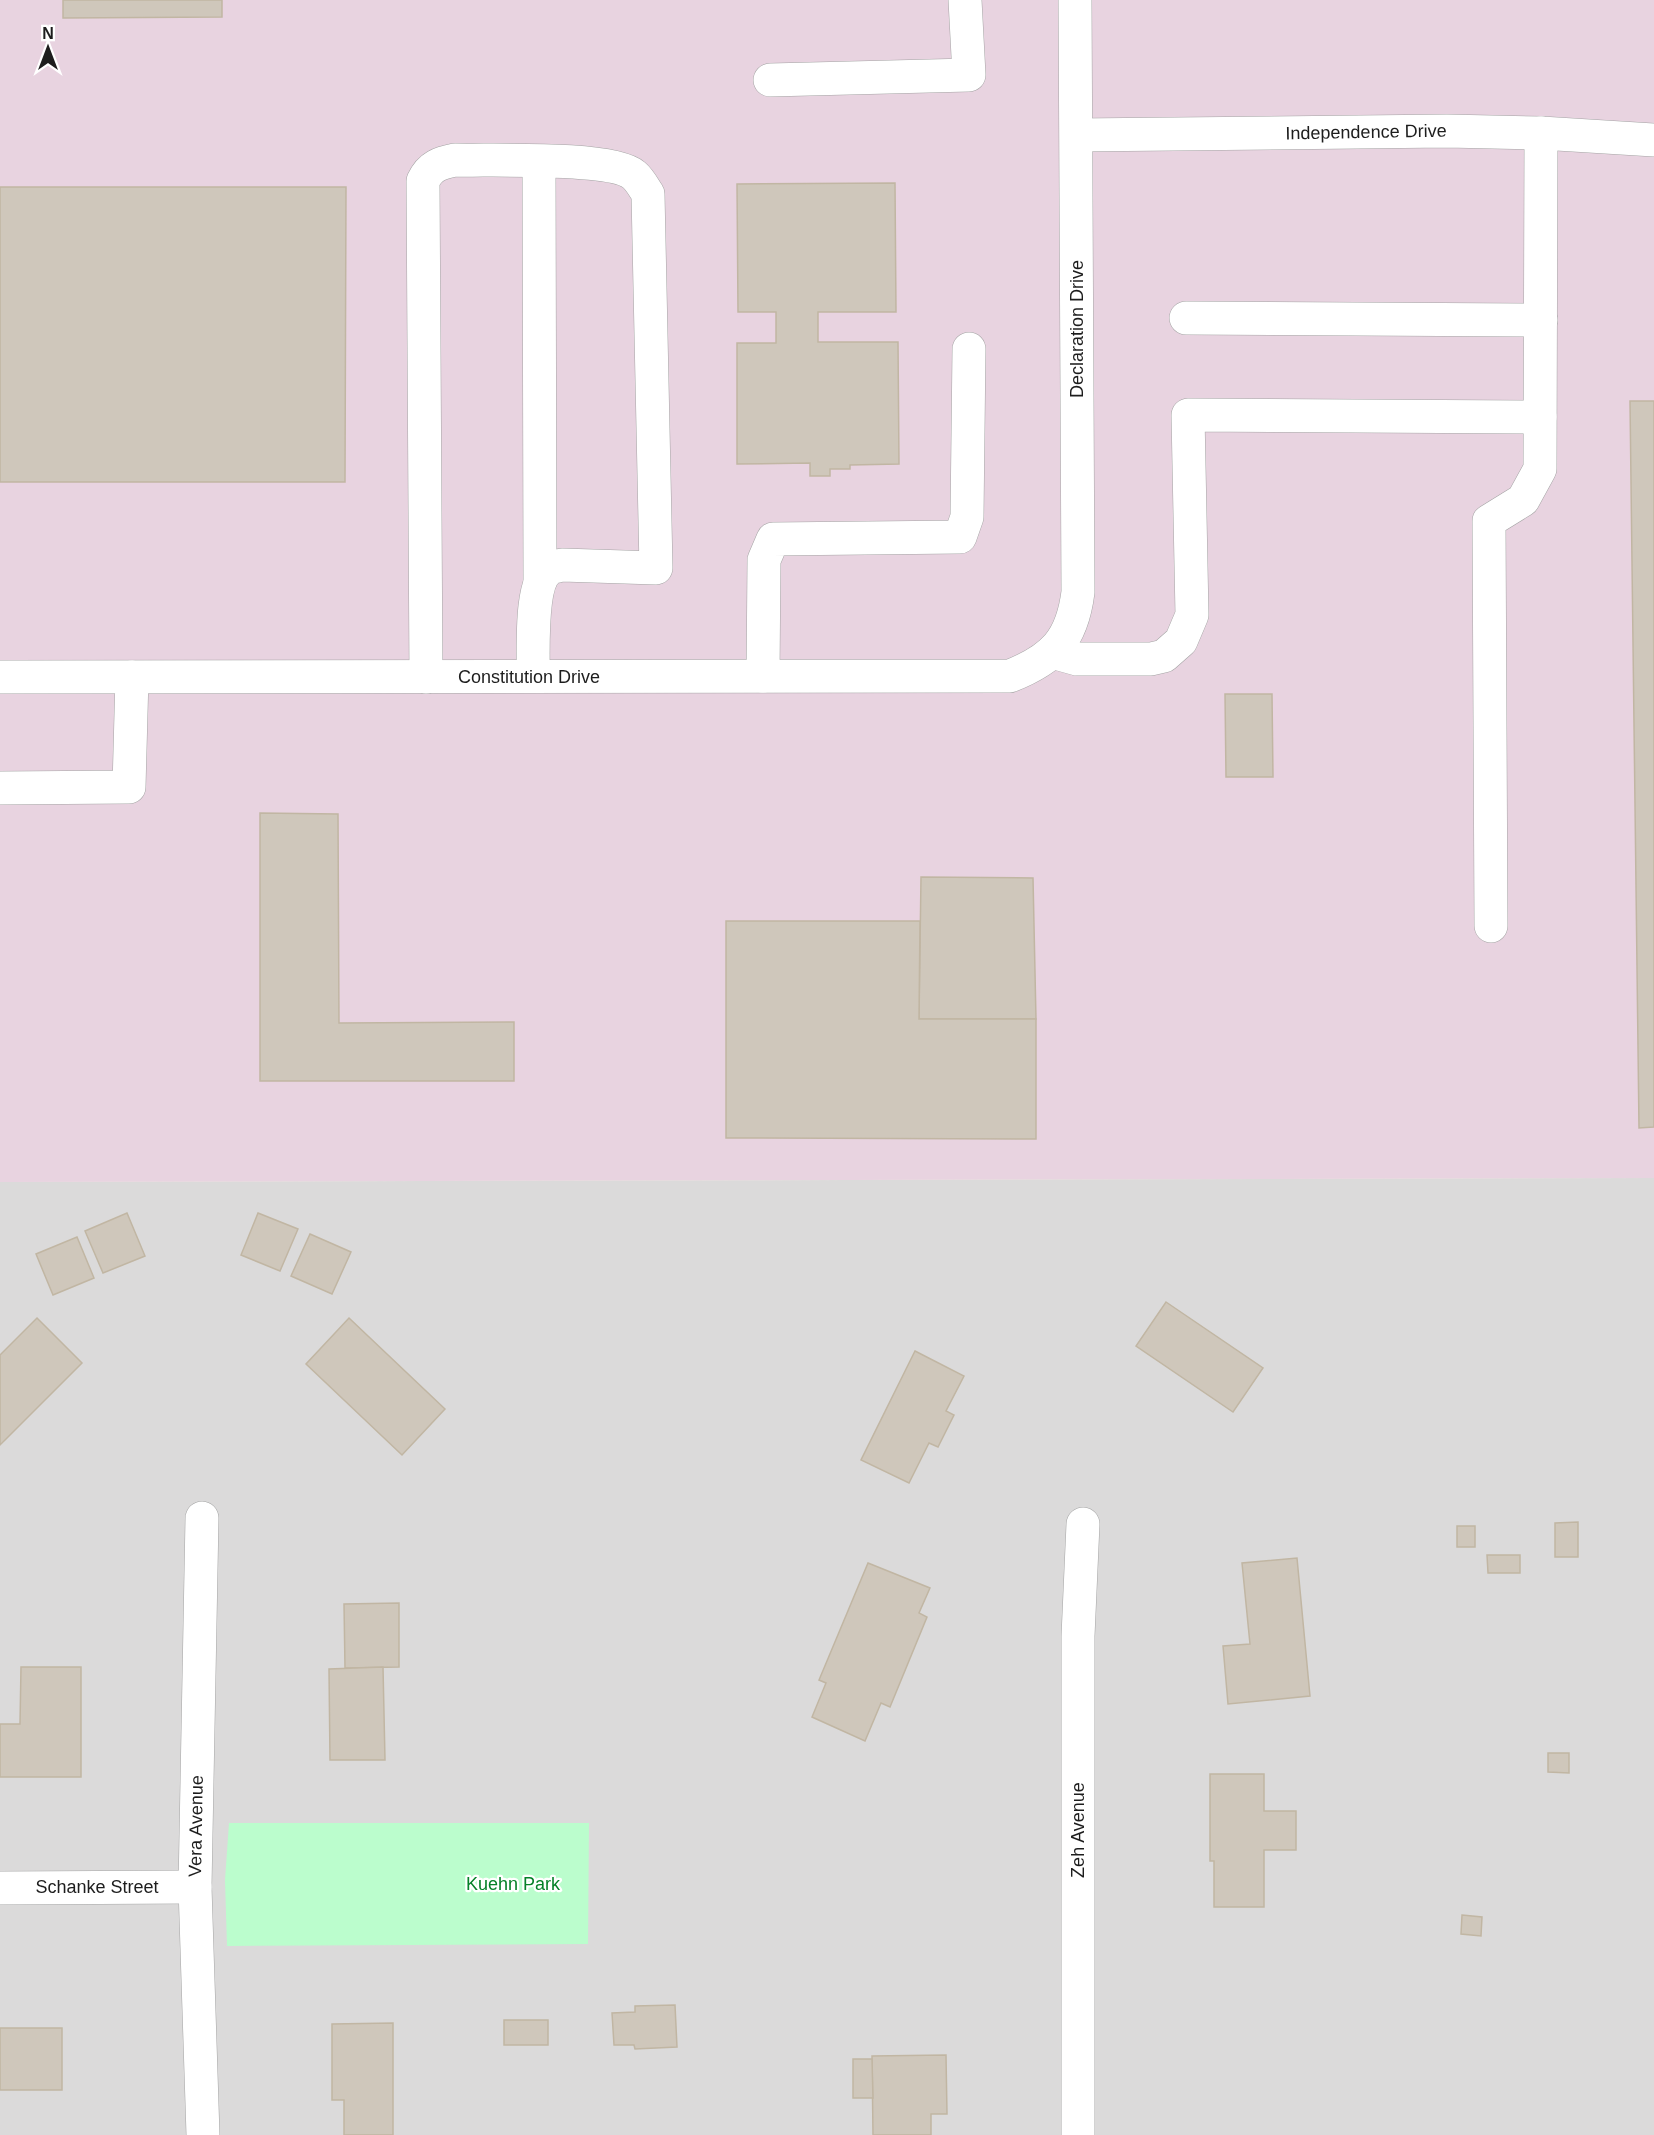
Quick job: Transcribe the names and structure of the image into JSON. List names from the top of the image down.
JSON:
{
  "streets": {
    "street": [
      "Independence Drive",
      "Declaration Drive",
      "Constitution Drive",
      "Vera Avenue",
      "Zeh Avenue",
      "Schanke Street"
    ]
  },
  "crossings": [
    ["Independence Drive", "Declaration Drive"],
    ["Declaration Drive", "Constitution Drive"],
    ["Vera Avenue", "Schanke Street"]
  ],
  "parks": ["Kuehn Park"],
  "north": "top"
}
